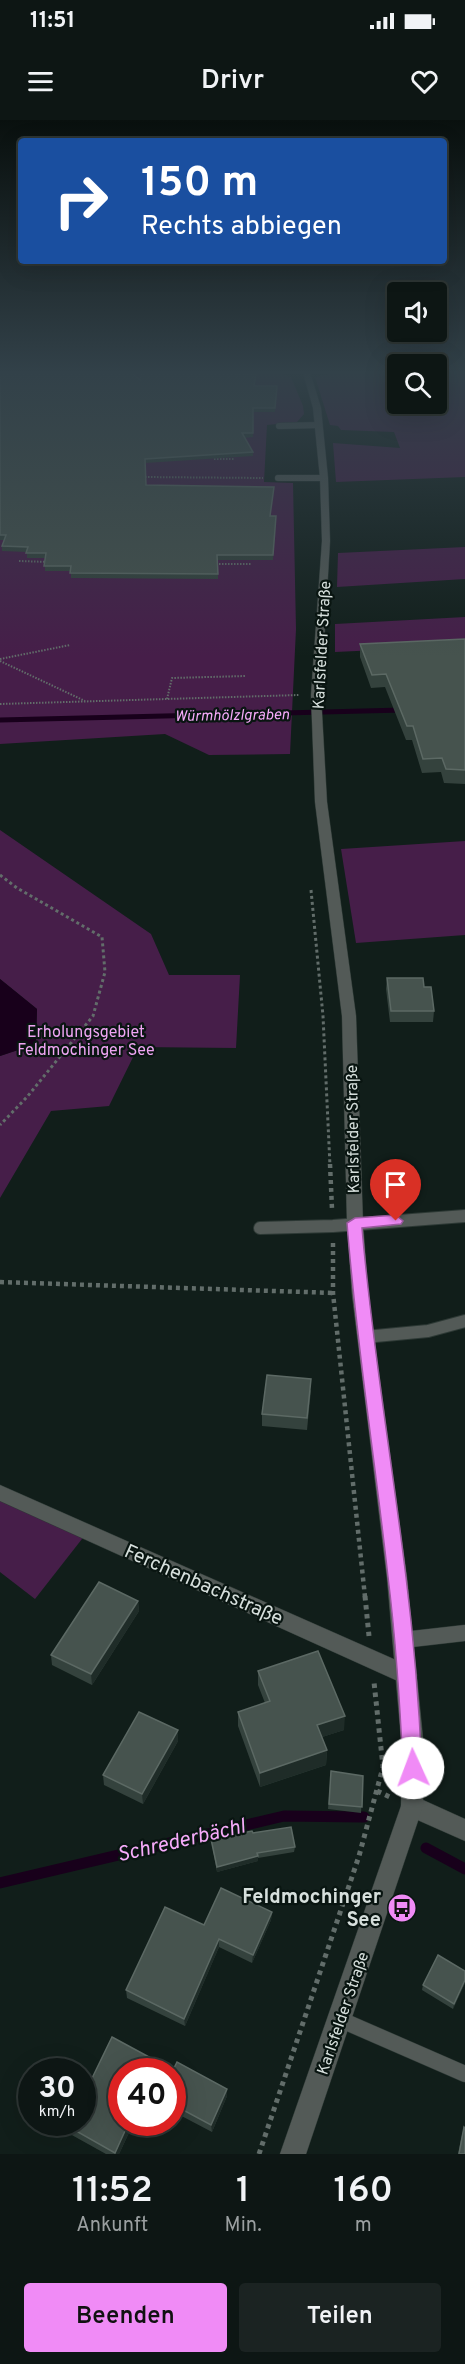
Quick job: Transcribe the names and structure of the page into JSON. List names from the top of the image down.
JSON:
{
  "streets": {
    "street": ["Karlsfelder Straße", "Ferchenbachstraße"]
  },
  "crossings": [
    ["Karlsfelder Straße", "Ferchenbachstraße"]
  ],
  "water": ["Würmhölzlgraben", "Schrederbächl"],
  "parks": ["Erholungsgebiet Feldmochinger See"],
  "places": {
    "bus stop": ["Feldmochinger See"]
  },
  "page": {
    "status": "11:51",
    "header": "Drivr",
    "turn": ["150 m", "Rechts abbiegen"],
    "speed": "30 km/h",
    "limit": "40",
    "eta": [
      "11:52",
      "Ankunft",
      "1",
      "Min.",
      "160",
      "m"
    ],
    "buttons": ["Beenden", "Teilen"]
  }
}
